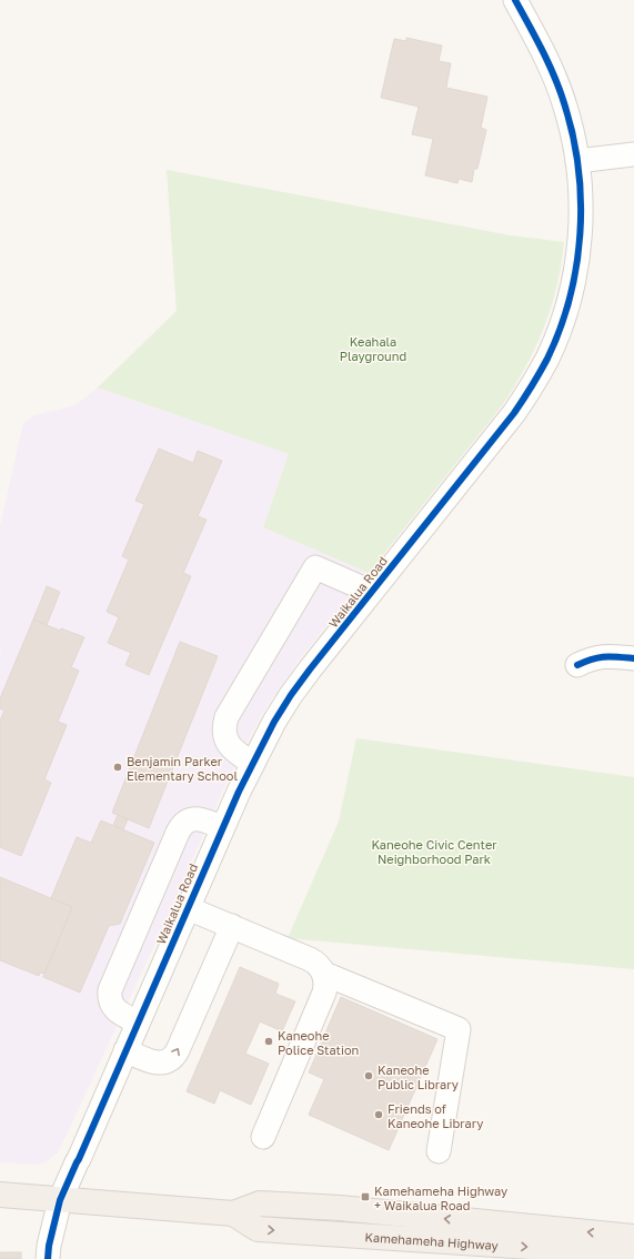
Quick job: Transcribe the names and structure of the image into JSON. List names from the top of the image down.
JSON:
{
  "streets": {
    "main road": ["Kamehameha Highway"],
    "street": ["Waikalua Road"]
  },
  "crossings": [
    ["Waikalua Road", "Kamehameha Highway"]
  ],
  "parks": ["Keahala Playground", "Kaneohe Civic Center Neighborhood Park"],
  "places": {
    "other": [
      "Benjamin Parker Elementary School",
      "Kaneohe Police Station",
      "Kaneohe Public Library",
      "Friends of Kaneohe Library"
    ],
    "transit": ["Kamehameha Highway + Waikalua Road"]
  }
}
